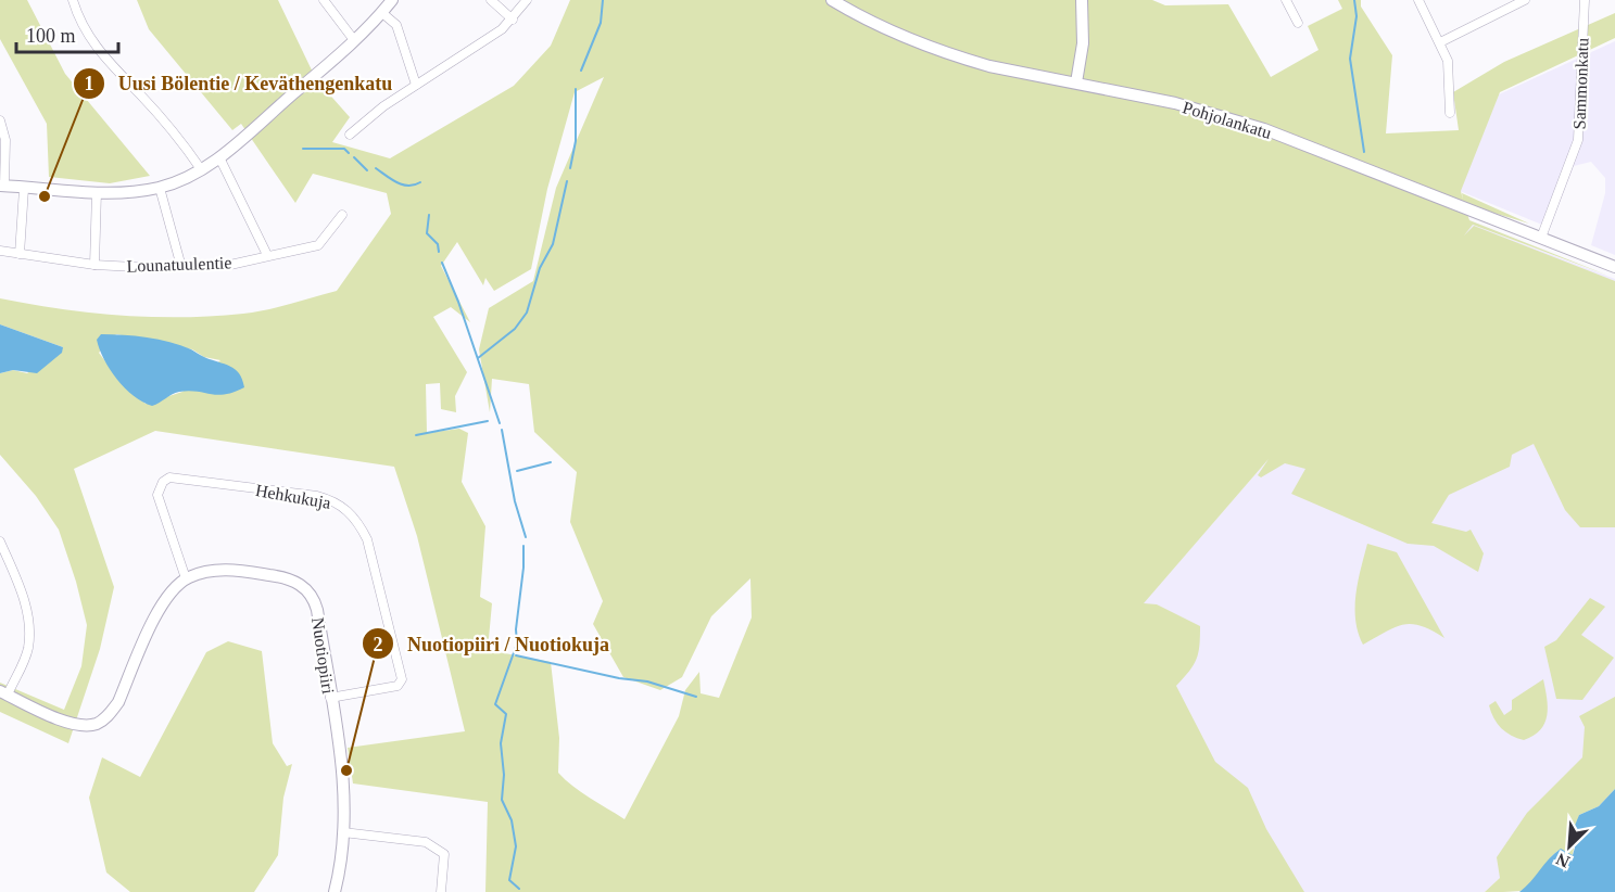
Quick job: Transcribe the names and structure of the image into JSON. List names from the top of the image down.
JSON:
{
  "streets": {
    "street": [
      "Sammonkatu",
      "Pohjolankatu",
      "Lounatuulentie",
      "Hehkukuja",
      "Nuotiopiiri"
    ]
  },
  "crossings": [
    ["Sammonkatu", "Pohjolankatu"],
    ["Hehkukuja", "Nuotiopiiri"]
  ],
  "places": ["Uusi Bölentie / Keväthengenkatu", "Nuotiopiiri / Nuotiokuja"],
  "scale_bar": "100 m",
  "north": "bottom left"
}
